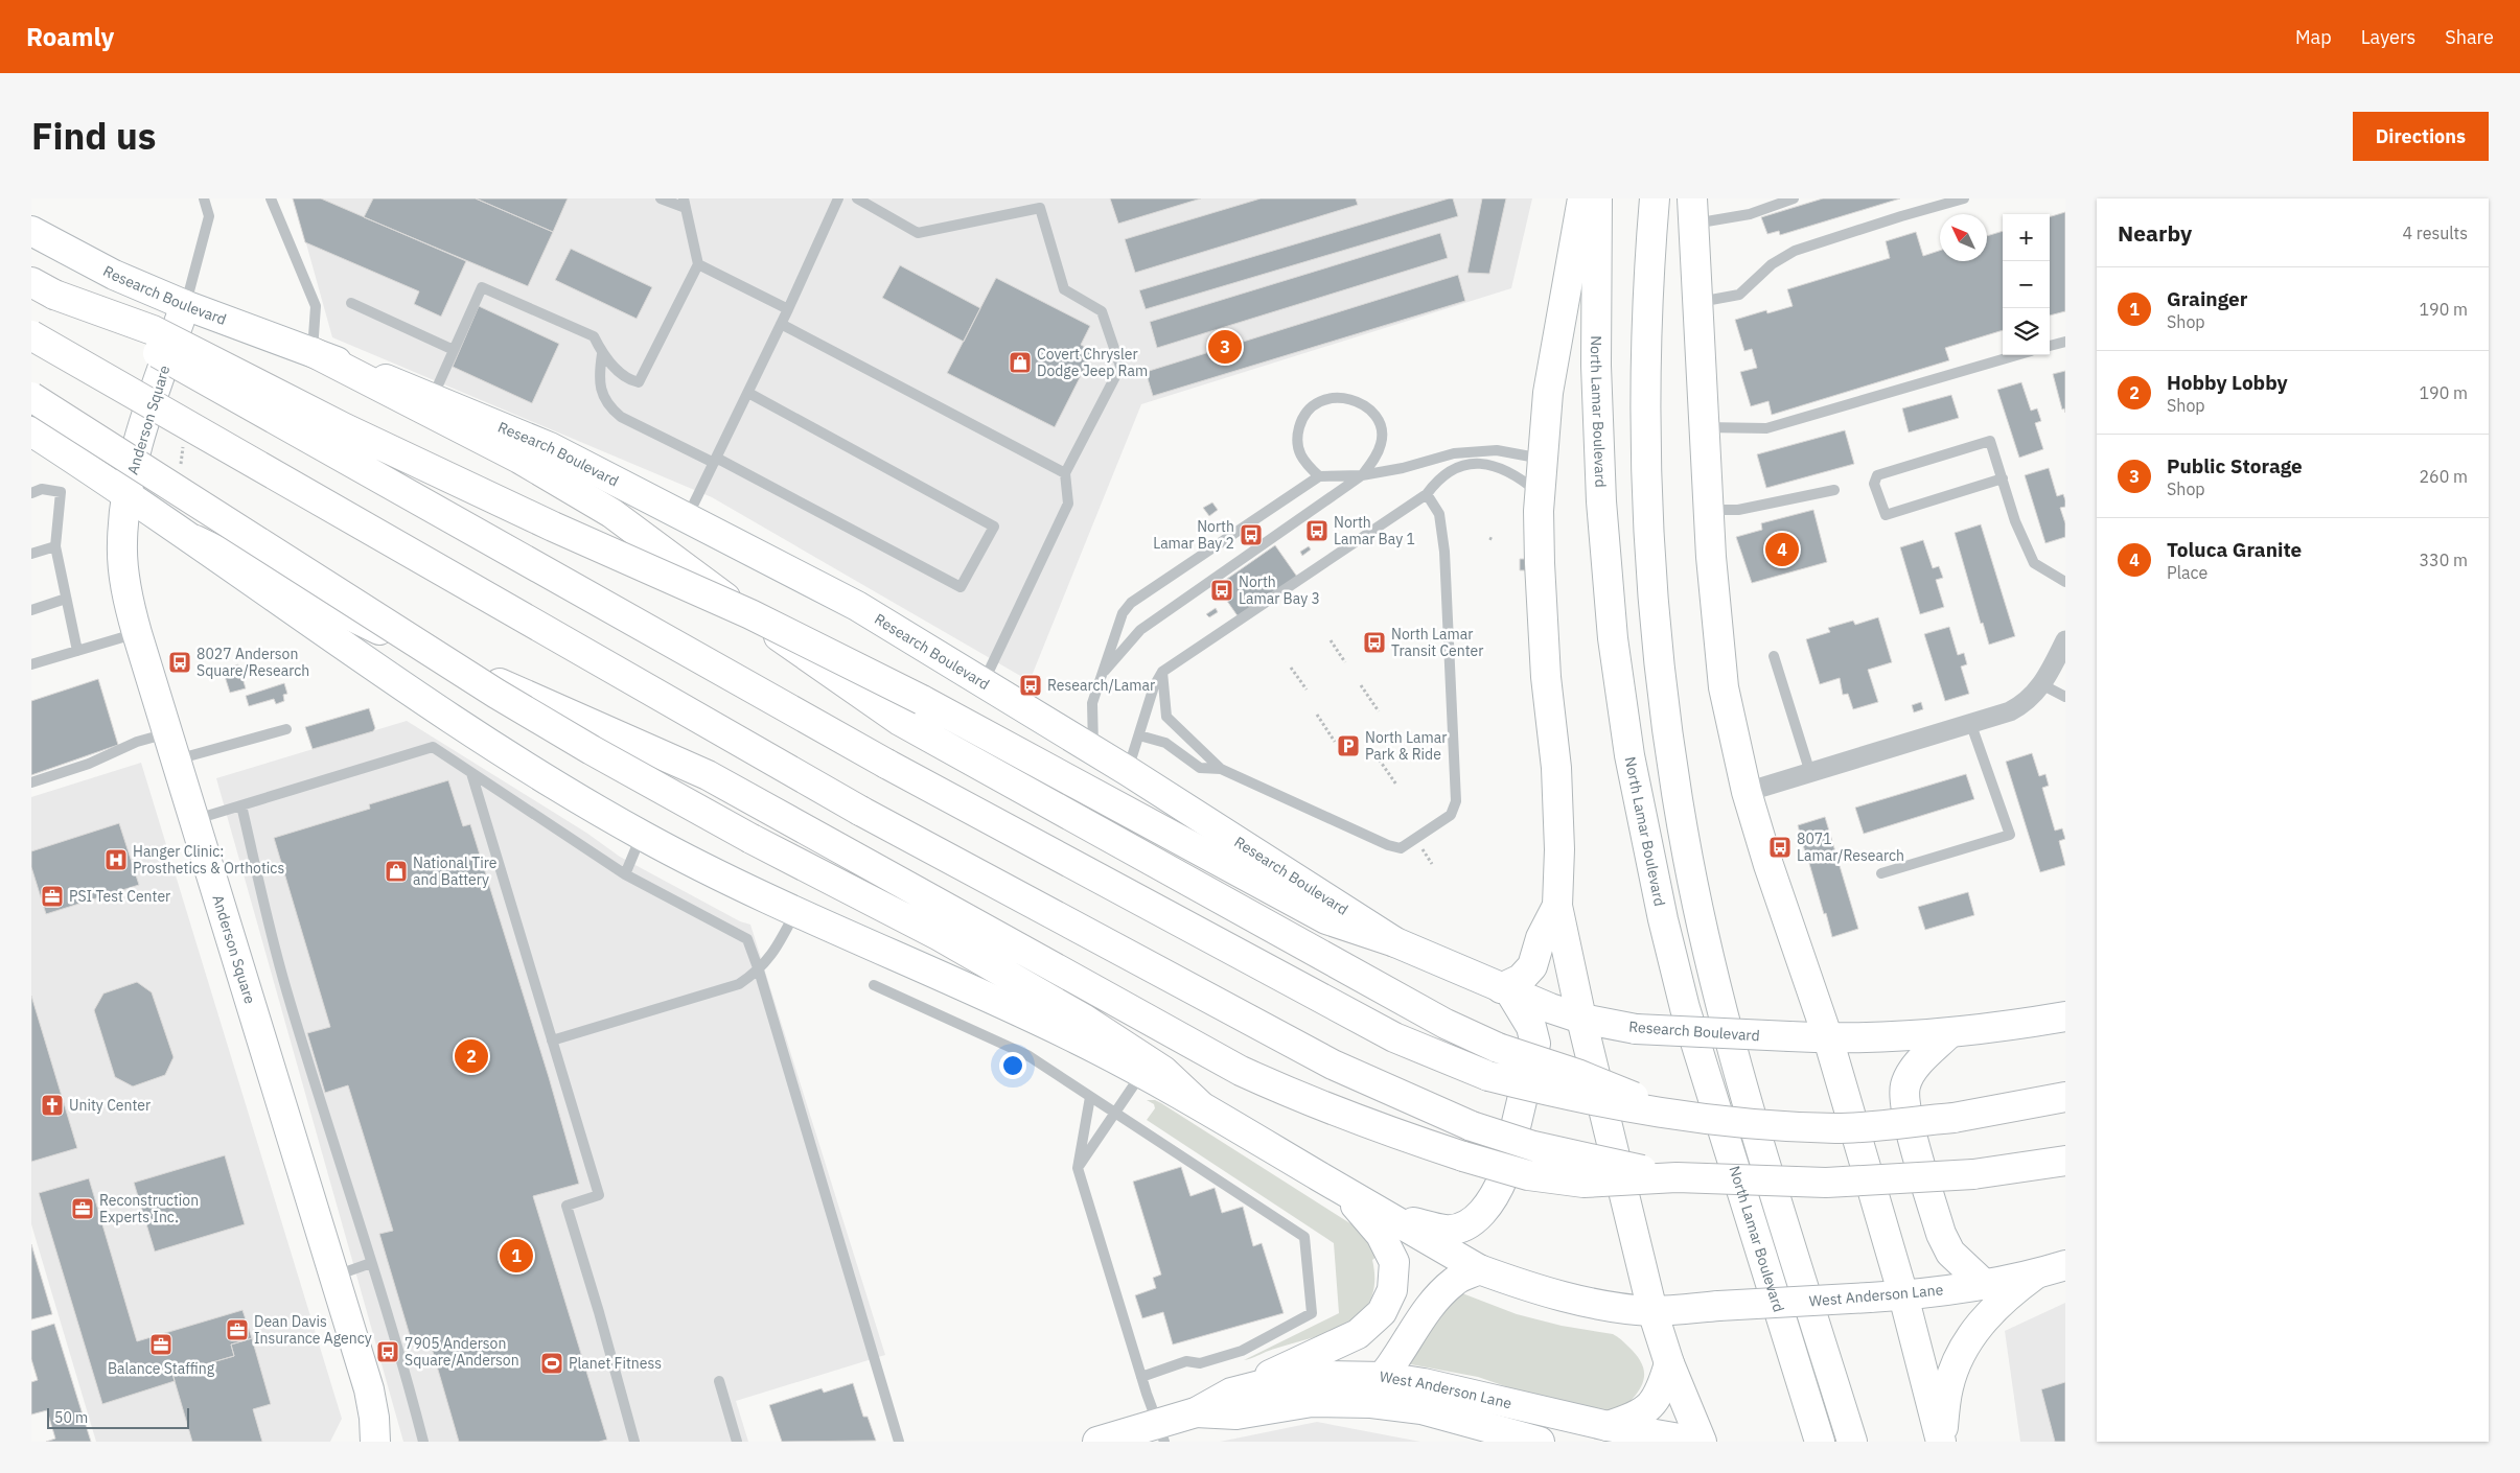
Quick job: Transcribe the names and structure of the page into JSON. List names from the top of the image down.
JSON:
{
  "streets": {
    "main road": [
      "Research Boulevard",
      "North Lamar Boulevard",
      "Anderson Square",
      "West Anderson Lane"
    ]
  },
  "crossings": [
    ["Research Boulevard", "Anderson Square"]
  ],
  "places": {
    "shop": ["Covert Chrysler Dodge Jeep Ram", "National Tire and Battery"],
    "bus stop": [
      "North Lamar Bay 1",
      "North Lamar Bay 2",
      "North Lamar Bay 3",
      "North Lamar Transit Center",
      "8027 Anderson Square/Research",
      "Research/Lamar",
      "8071 Lamar/Research",
      "7905 Anderson Square/Anderson"
    ],
    "parking": ["North Lamar Park & Ride"],
    "hospital": ["Hanger Clinic: Prosthetics & Orthotics"],
    "office": [
      "PSI Test Center",
      "Reconstruction Experts Inc.",
      "Dean Davis Insurance Agency",
      "Balance Staffing"
    ],
    "church": ["Unity Center"],
    "sports": ["Planet Fitness"]
  },
  "scale_bar": "50 m",
  "north": "top left",
  "page": {
    "header": "Roamly",
    "nav": ["Map", "Layers", "Share"],
    "title": "Find us",
    "buttons": "Directions",
    "heading": ["Nearby", "4 results"],
    "map_buttons": ["+", "−"],
    "list": [
      {
        "mark": "1",
        "name": "Grainger",
        "note": "Shop",
        "value": "190 m"
      },
      {
        "mark": "2",
        "name": "Hobby Lobby",
        "note": "Shop",
        "value": "190 m"
      },
      {
        "mark": "3",
        "name": "Public Storage",
        "note": "Shop",
        "value": "260 m"
      },
      {
        "mark": "4",
        "name": "Toluca Granite",
        "note": "Place",
        "value": "330 m"
      }
    ],
    "pins": [
      "3",
      "4",
      "2",
      "1"
    ],
    "scale": "50 m"
  }
}
